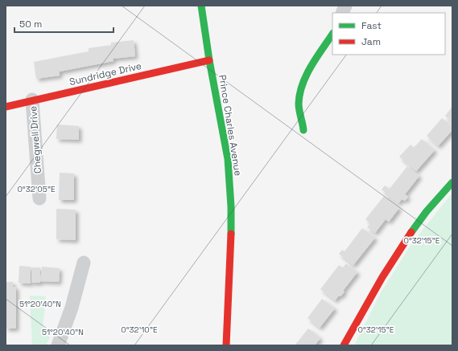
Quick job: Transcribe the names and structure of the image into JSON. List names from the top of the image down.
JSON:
{
  "streets": {
    "street": ["Sundridge Drive", "Prince Charles Avenue", "Chegwell Drive"]
  },
  "crossings": [
    ["Sundridge Drive", "Prince Charles Avenue"],
    ["Sundridge Drive", "Chegwell Drive"]
  ],
  "legend": ["Fast", "Jam"],
  "scale_bar": "50 m",
  "coordinates": [
    "0°32'05\"E",
    "0°32'15\"E",
    "51°20'40\"N",
    "0°32'10\"E"
  ]
}
